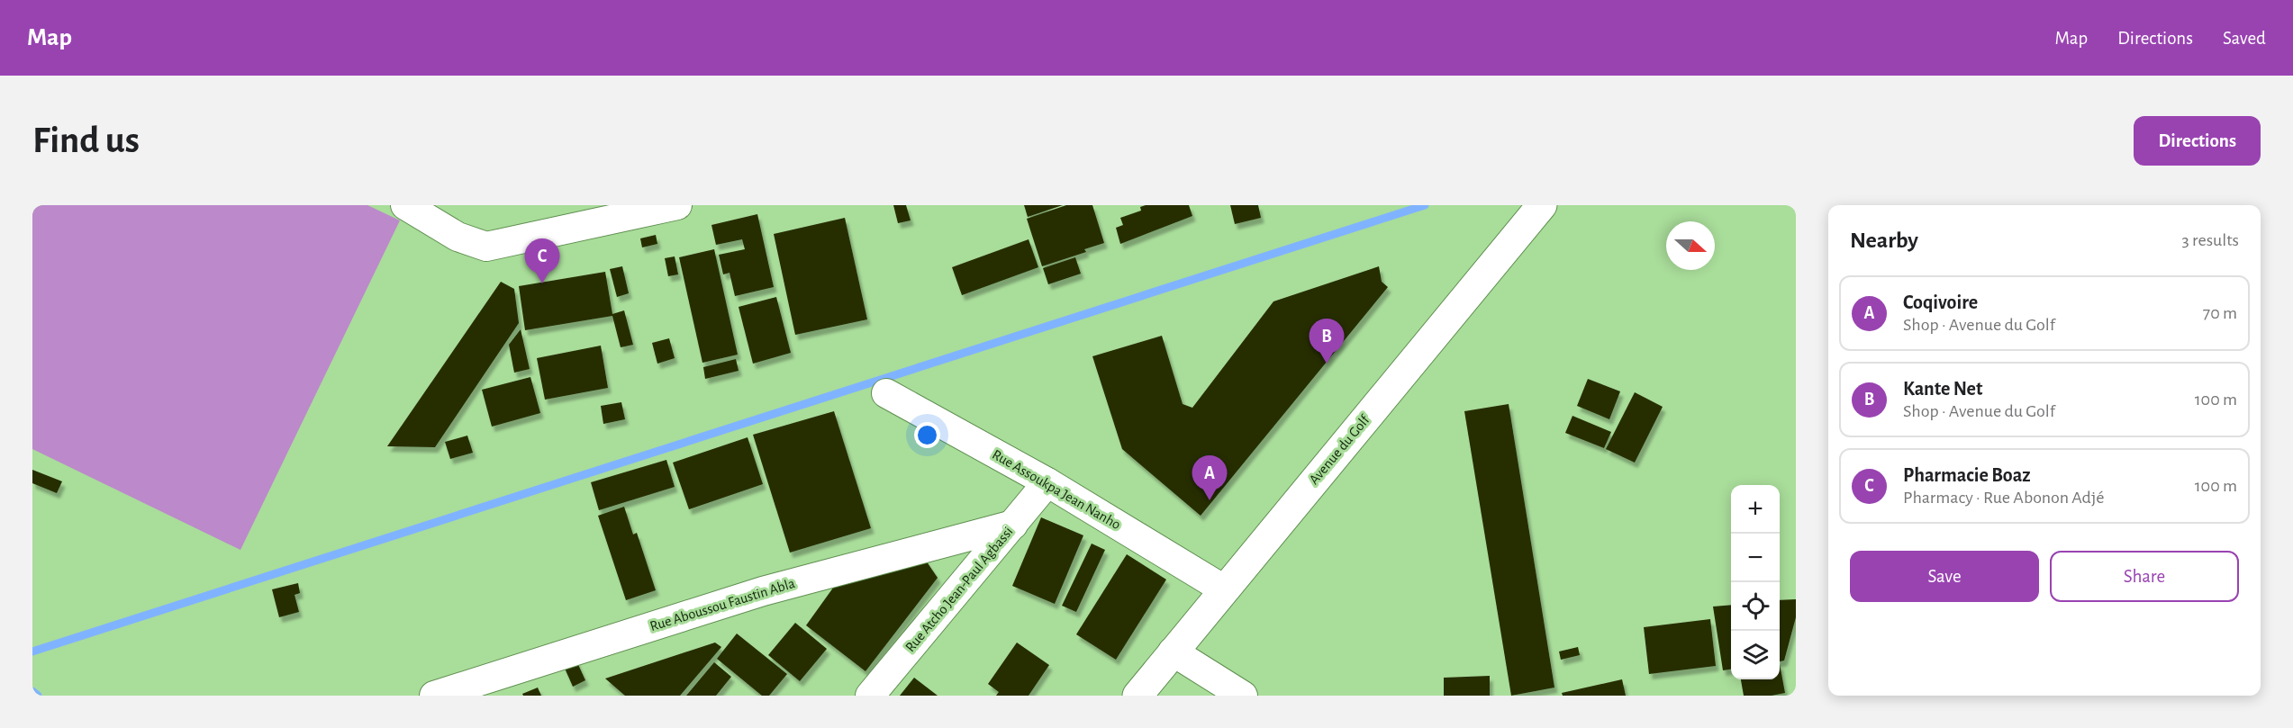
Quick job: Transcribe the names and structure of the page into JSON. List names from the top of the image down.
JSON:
{
  "streets": {
    "main road": ["Avenue du Golf"],
    "street": ["Rue Assoukpa Jean Nanho", "Rue Atcho Jean-Paul Agbassi", "Rue Aboussou Faustin Abla"]
  },
  "crossings": [
    ["Avenue du Golf", "Rue Assoukpa Jean Nanho"],
    ["Rue Assoukpa Jean Nanho", "Rue Atcho Jean-Paul Agbassi"],
    ["Rue Atcho Jean-Paul Agbassi", "Rue Aboussou Faustin Abla"]
  ],
  "north": "right",
  "page": {
    "header": "Map",
    "nav": ["Map", "Directions", "Saved"],
    "buttons": [
      "Directions",
      ["Save", "Share"]
    ],
    "title": "Find us",
    "heading": ["Nearby", "3 results"],
    "pins": ["C", "B", "A"],
    "list": [
      {
        "mark": "A",
        "name": "Coqivoire",
        "note": "Shop · Avenue du Golf",
        "value": "70 m"
      },
      {
        "mark": "B",
        "name": "Kante Net",
        "note": "Shop · Avenue du Golf",
        "value": "100 m"
      },
      {
        "mark": "C",
        "name": "Pharmacie Boaz",
        "note": "Pharmacy · Rue Abonon Adjé",
        "value": "100 m"
      }
    ],
    "map_buttons": ["+", "−"]
  }
}
